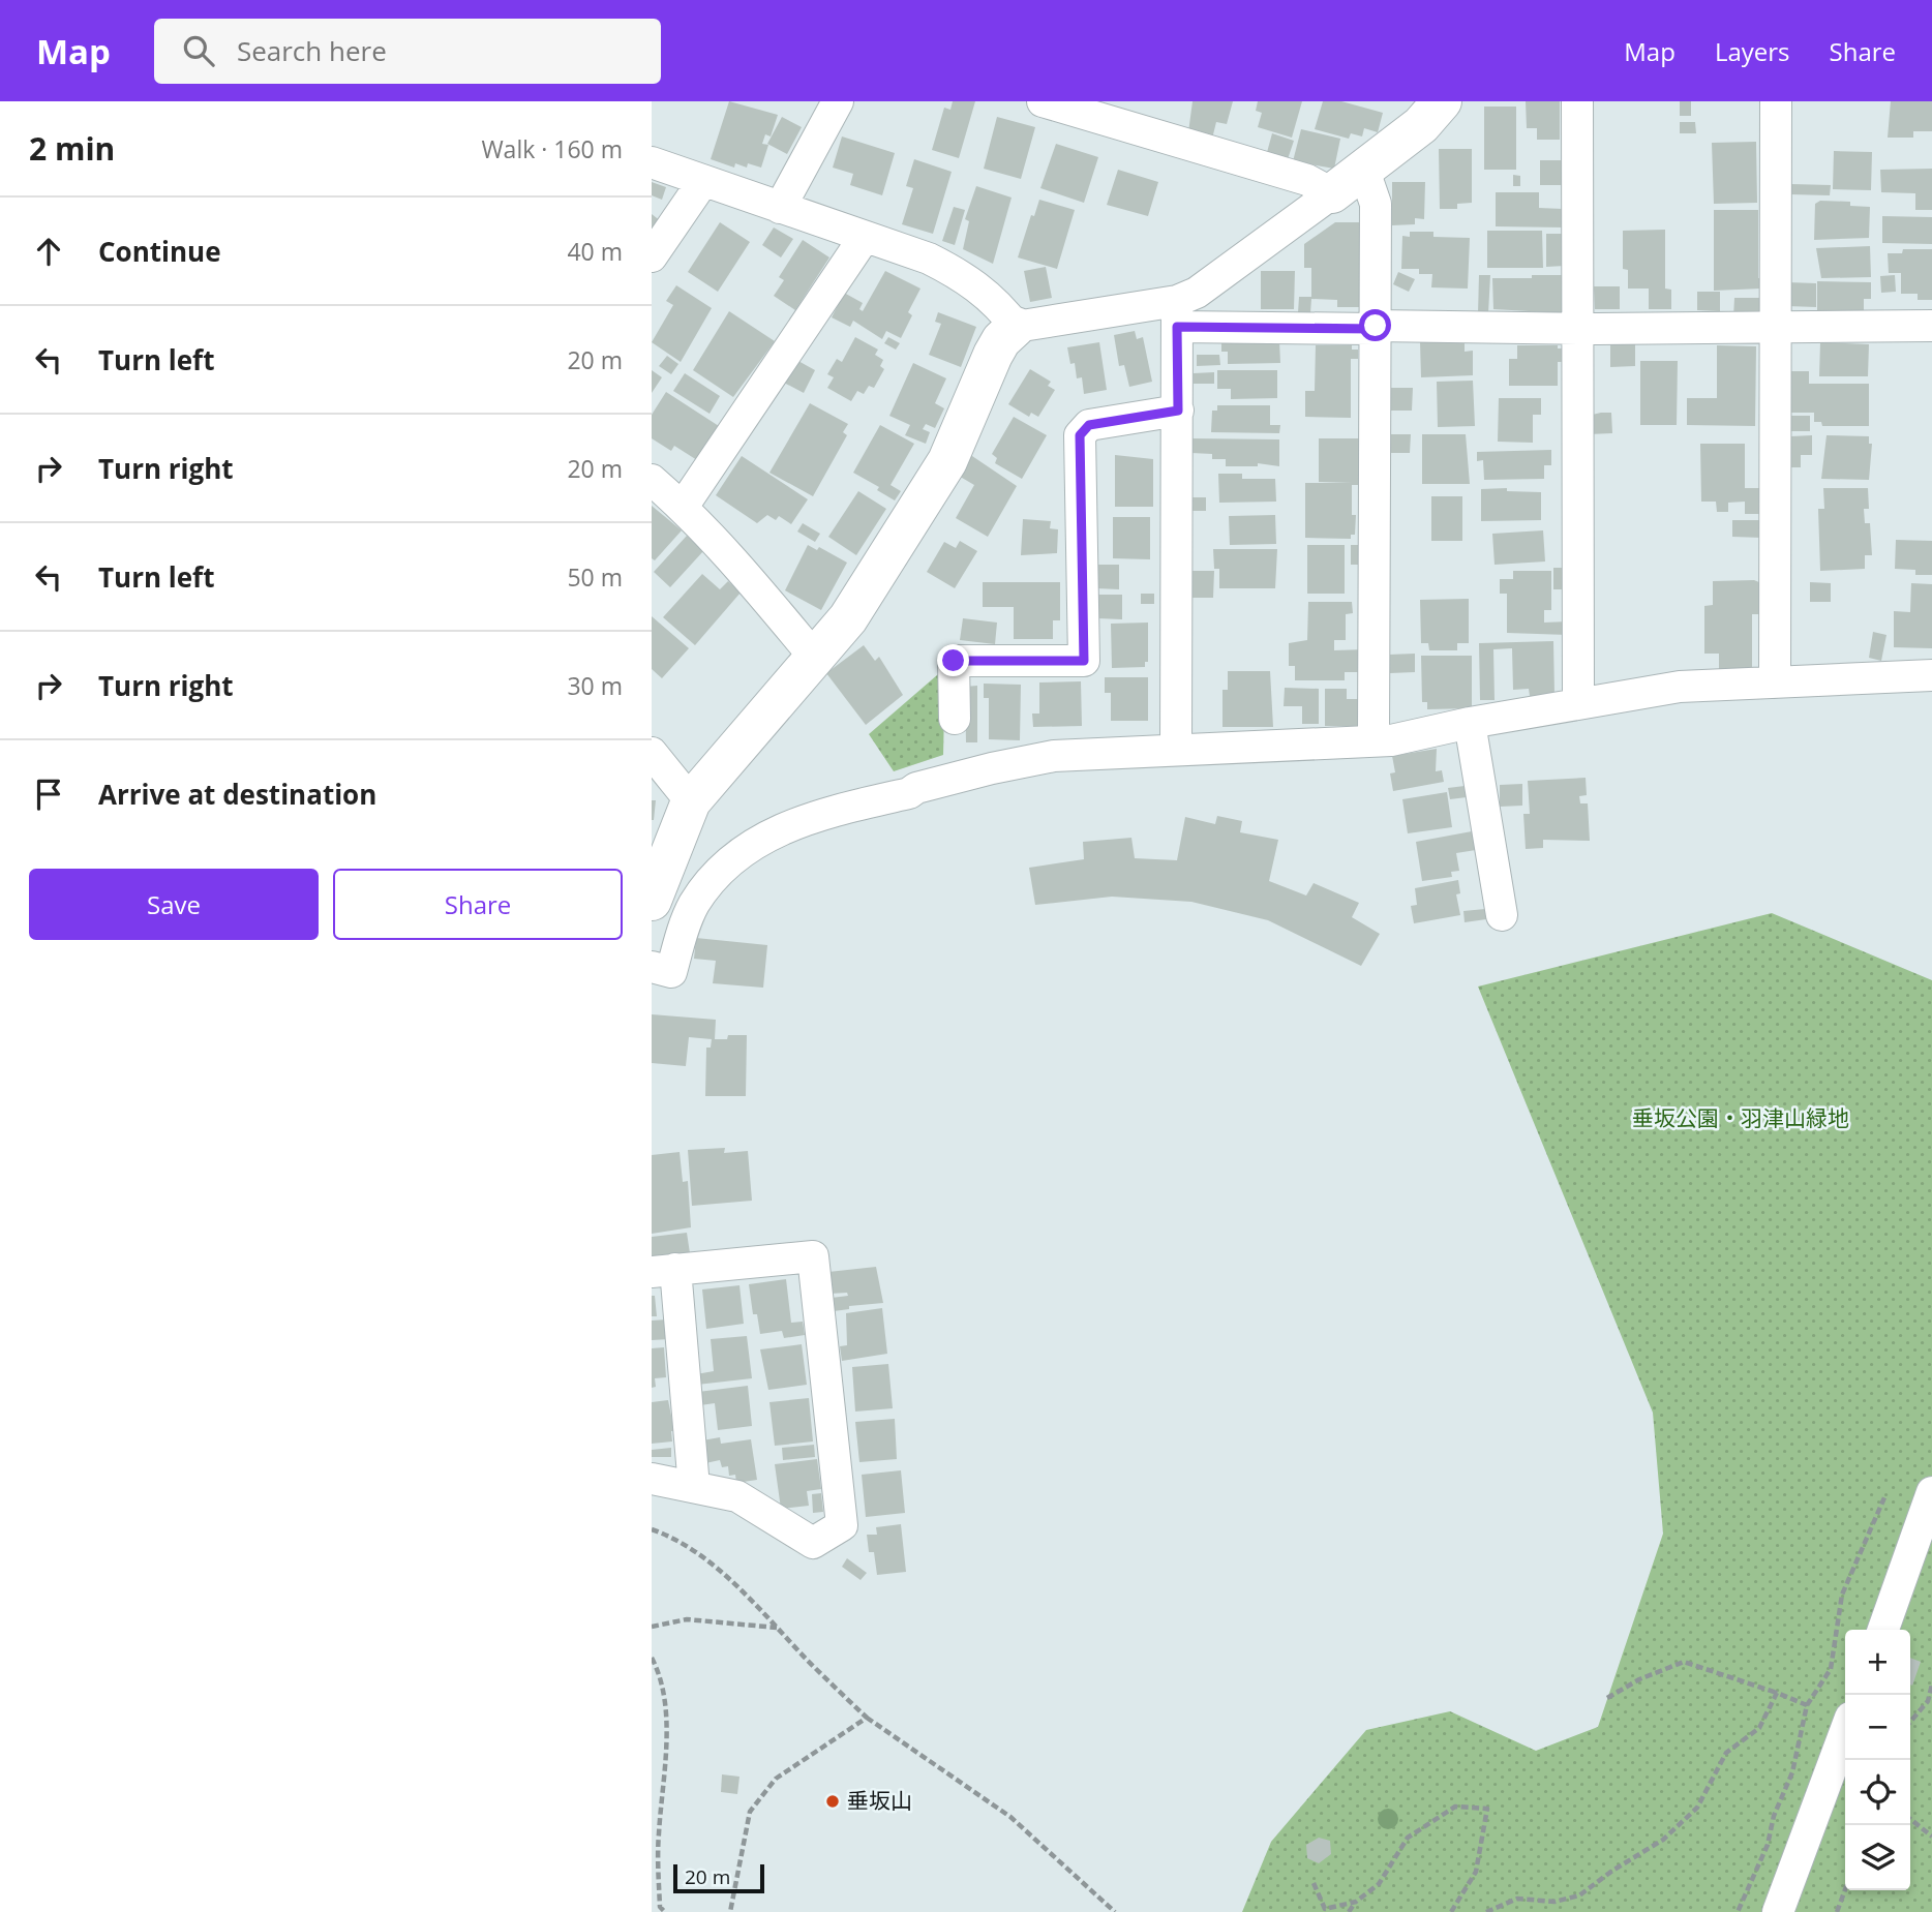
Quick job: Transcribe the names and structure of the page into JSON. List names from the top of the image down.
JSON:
{
  "parks": ["垂坂公園・羽津山緑地"],
  "places": ["垂坂山"],
  "scale_bar": "20 m",
  "page": {
    "header": "Map",
    "search": "Search here",
    "nav": ["Map", "Layers", "Share"],
    "heading": ["2 min", "Walk · 160 m"],
    "list": [
      ["Continue", "40 m"],
      ["Turn left", "20 m"],
      ["Turn right", "20 m"],
      ["Turn left", "50 m"],
      ["Turn right", "30 m"],
      "Arrive at destination"
    ],
    "buttons": ["Save", "Share"],
    "map_buttons": ["+", "−"],
    "scale": "20 m"
  }
}
